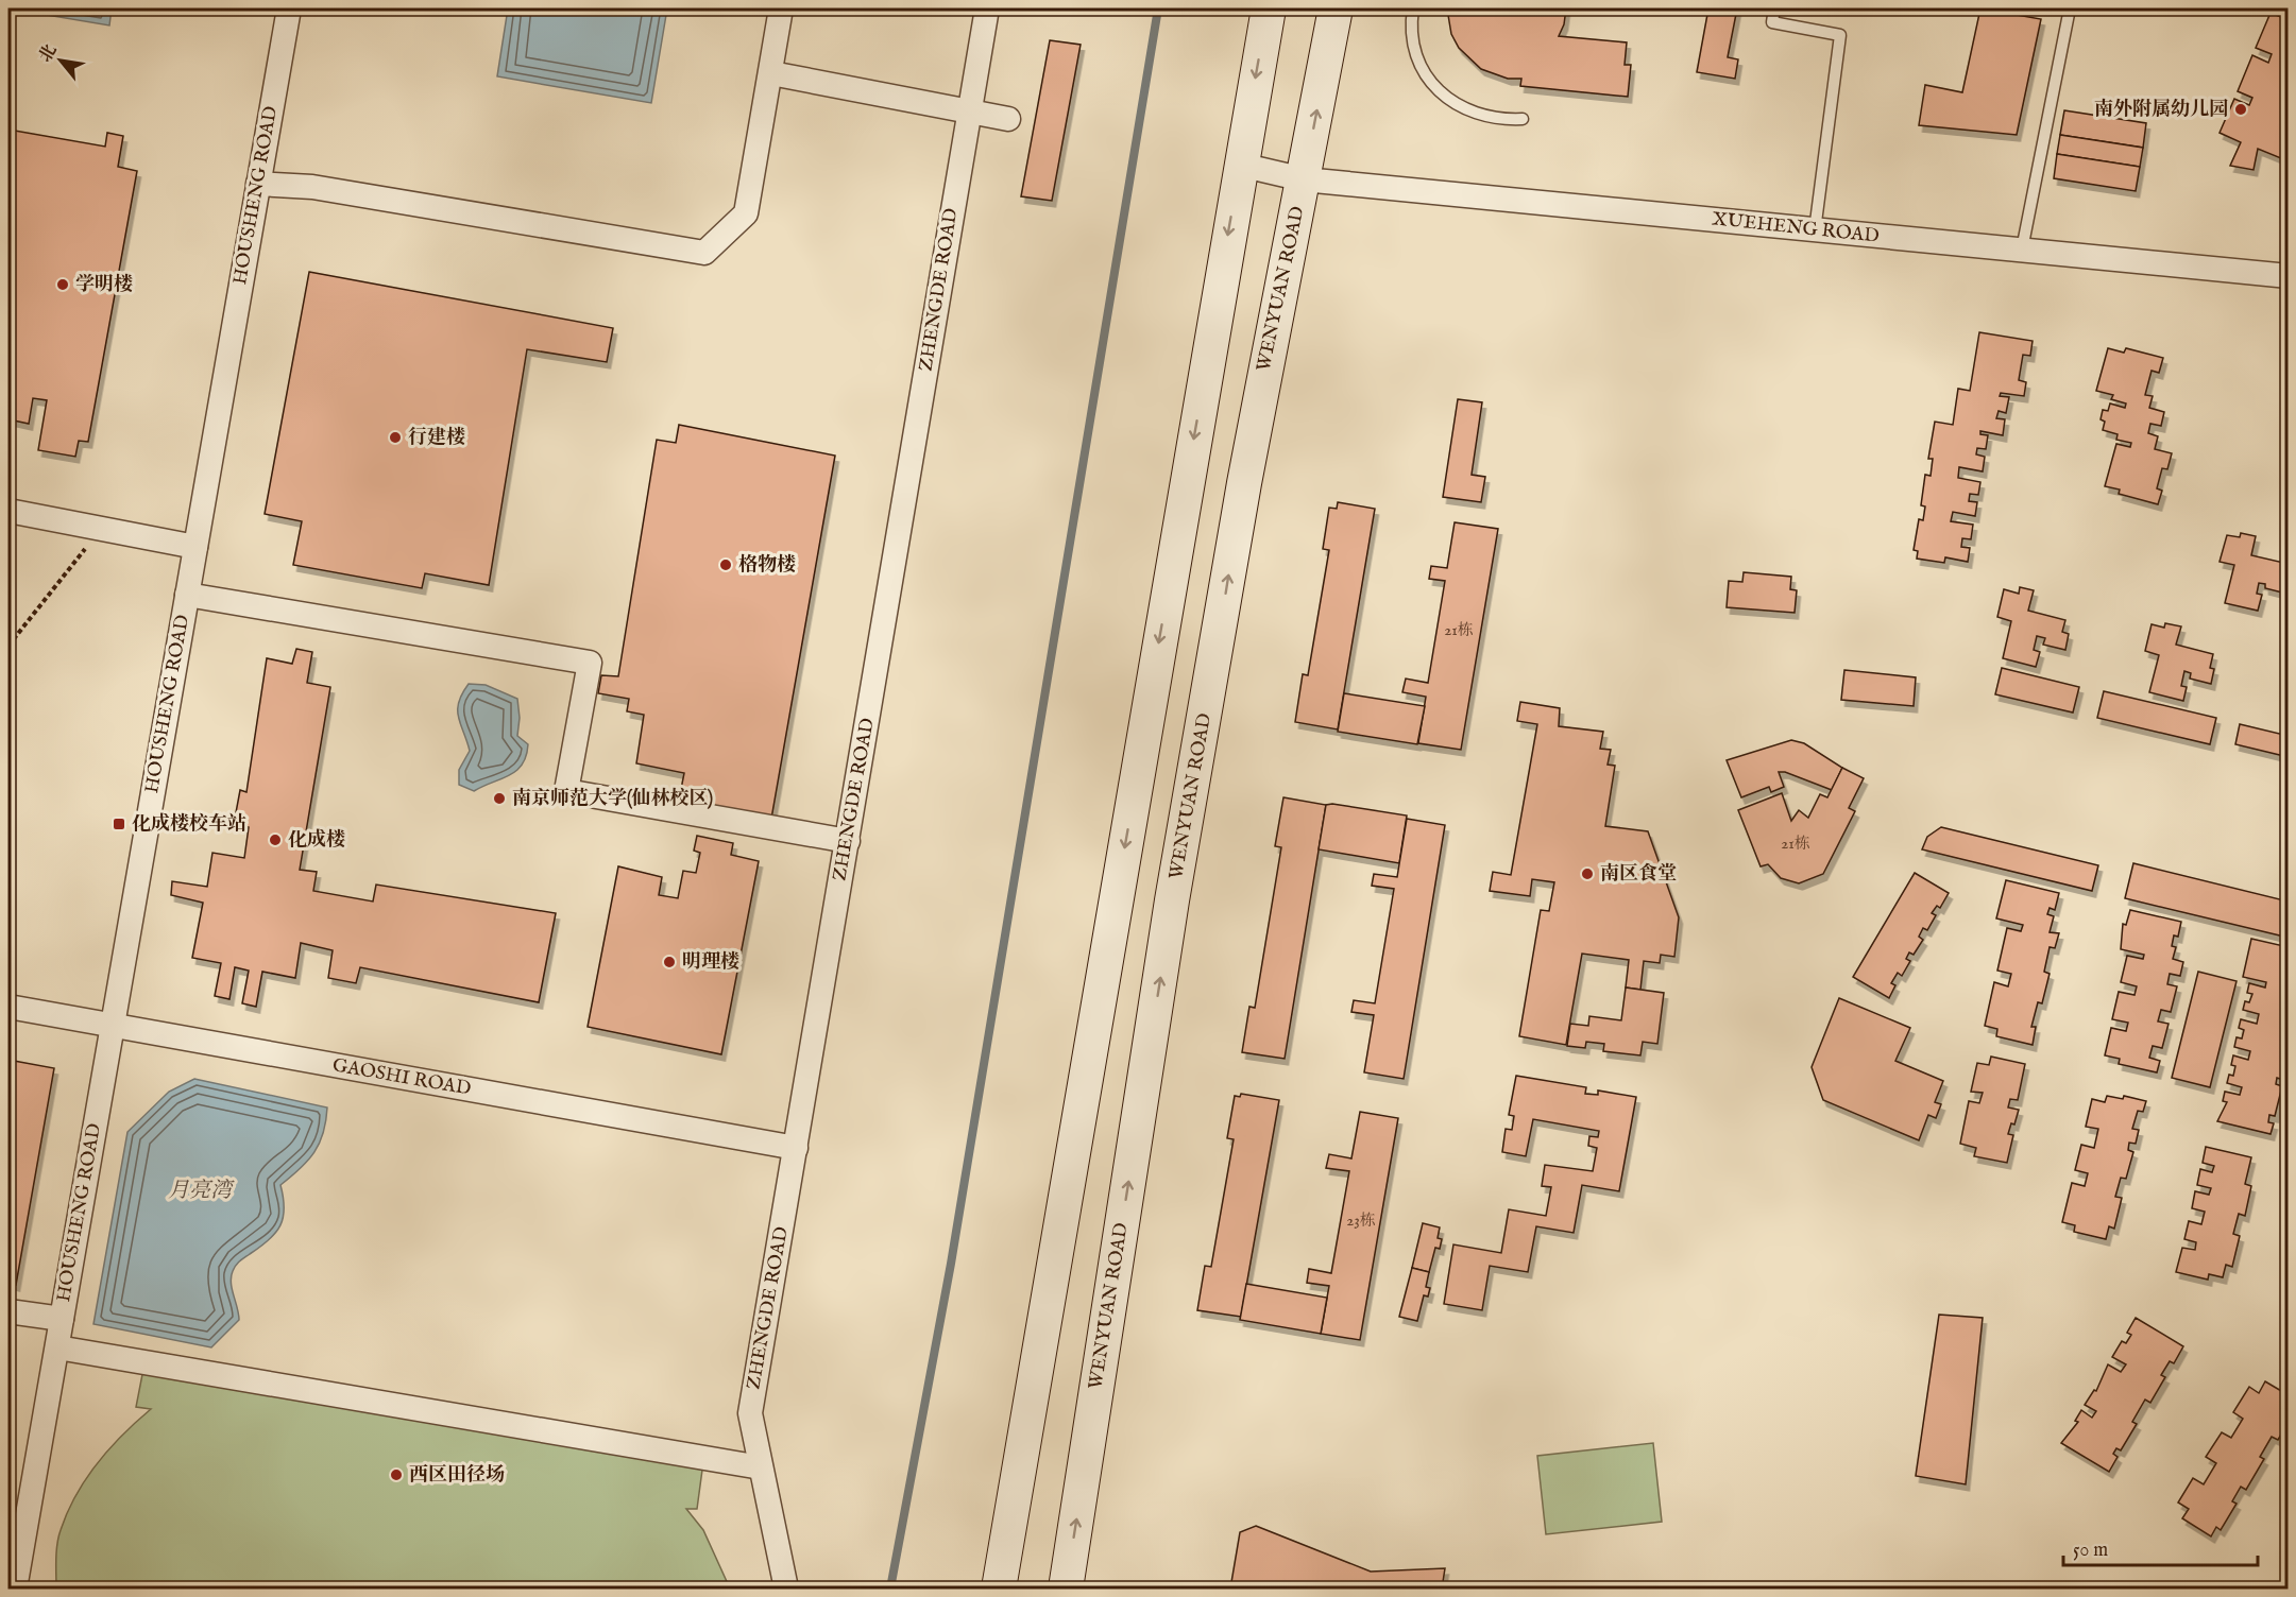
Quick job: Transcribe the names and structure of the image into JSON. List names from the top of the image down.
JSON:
{
  "streets": {
    "main road": ["WENYUAN ROAD"],
    "street": [
      "HOUSHENG ROAD",
      "XUEHENG ROAD",
      "ZHENGDE ROAD",
      "GAOSHI ROAD"
    ]
  },
  "crossings": [
    ["HOUSHENG ROAD", "GAOSHI ROAD"],
    ["XUEHENG ROAD", "WENYUAN ROAD"],
    ["ZHENGDE ROAD", "GAOSHI ROAD"]
  ],
  "water": ["月亮湾"],
  "places": {
    "other": [
      "南外附属幼儿园",
      "学明楼",
      "行建楼",
      "格物楼",
      "南京师范大学(仙林校区)",
      "化成楼",
      "南区食堂",
      "明理楼",
      "西区田径场"
    ],
    "transit": ["化成楼校车站"]
  },
  "house_numbers": ["21栋", "21栋", "23栋"],
  "scale_bar": "50 m",
  "north": "top left"
}
